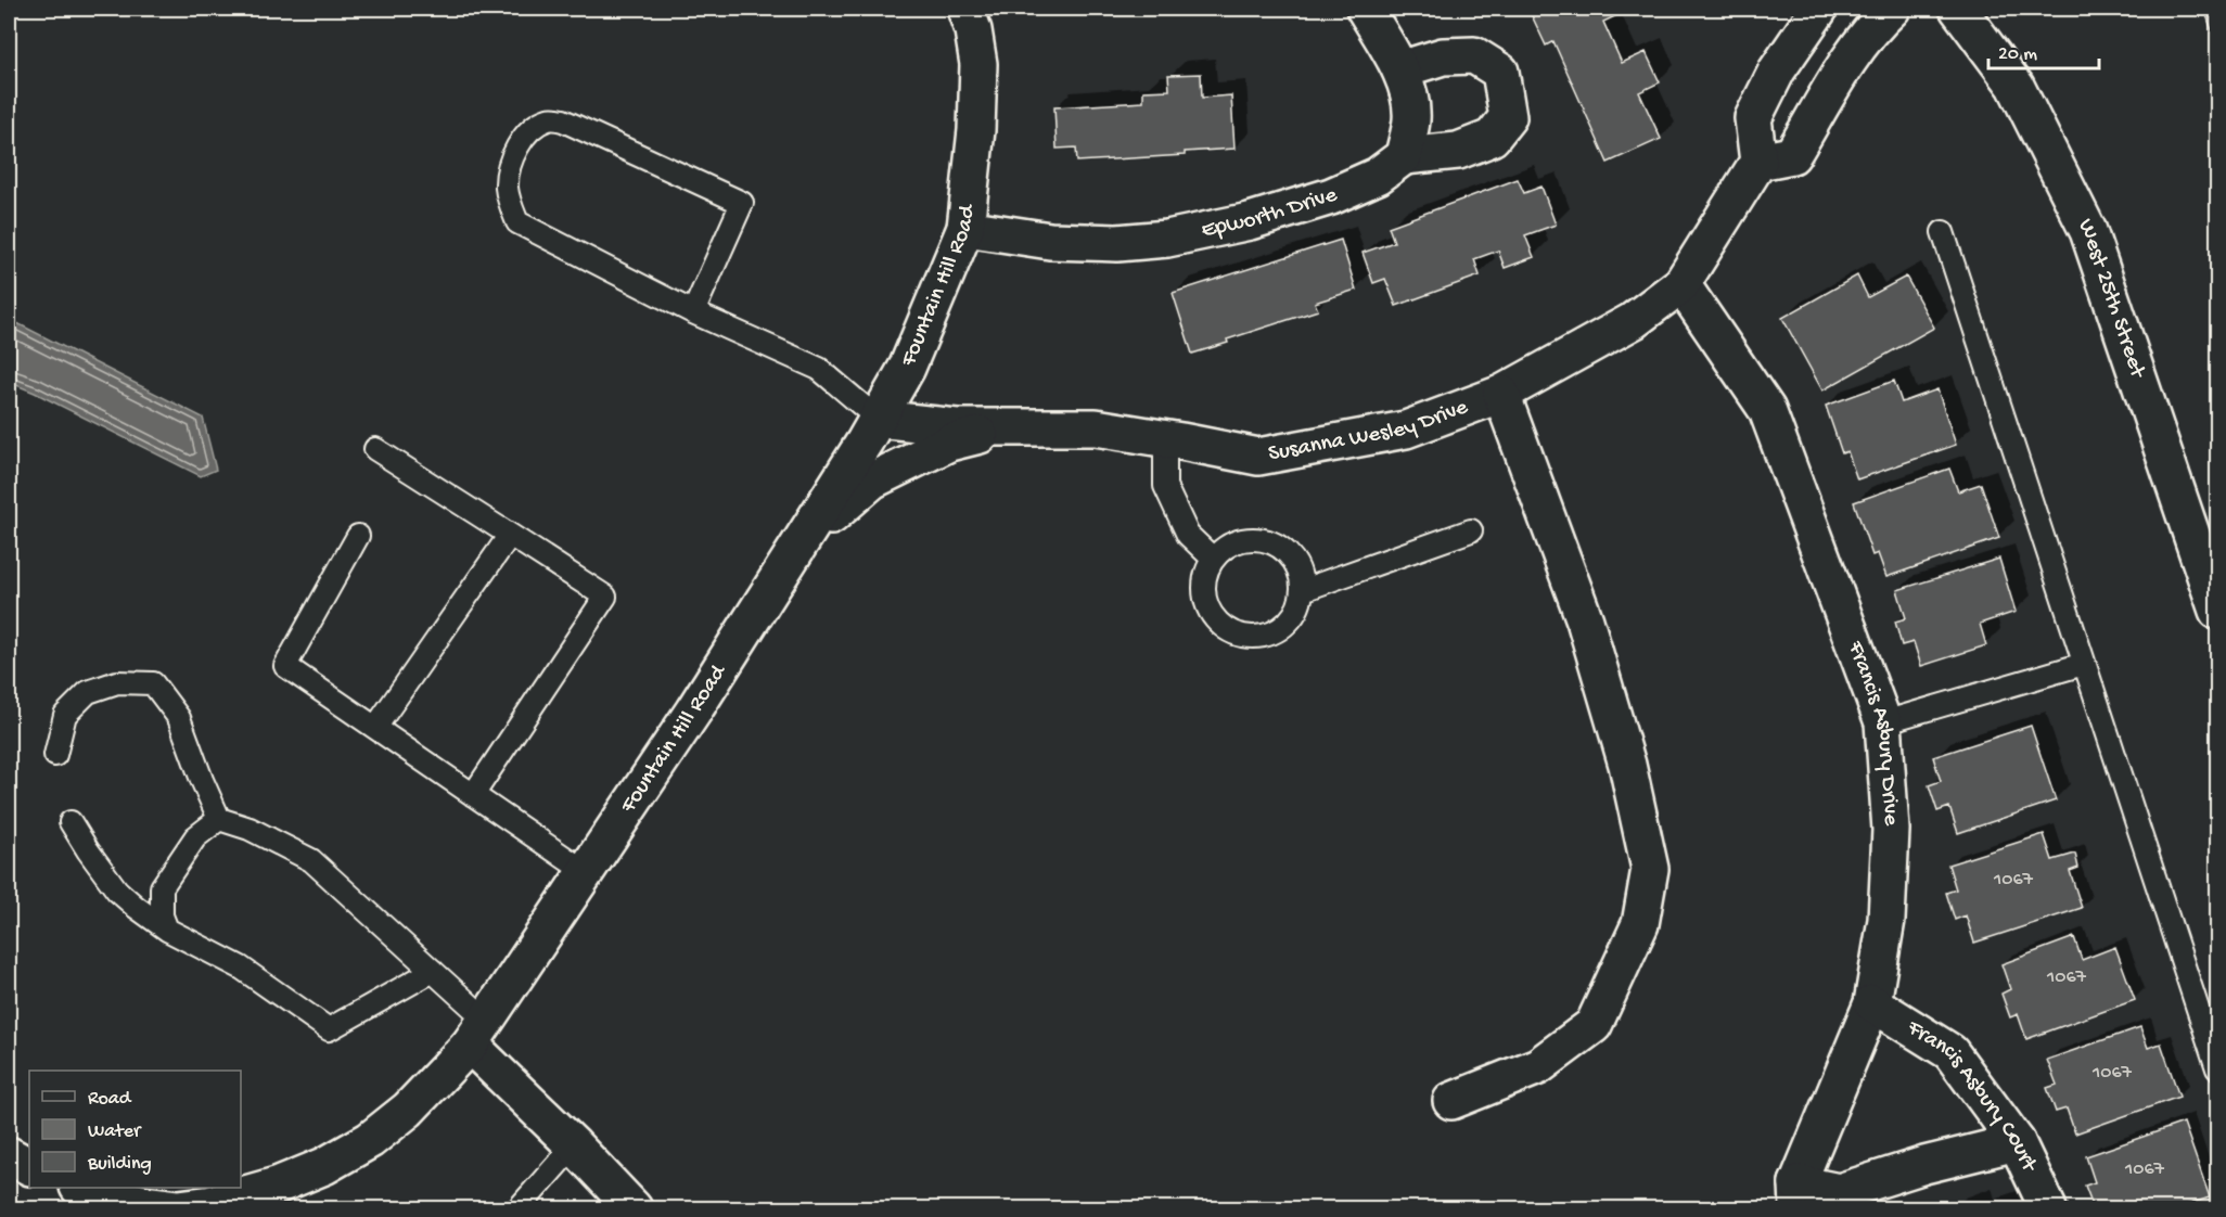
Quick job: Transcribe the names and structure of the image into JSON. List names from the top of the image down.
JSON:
{
  "streets": {
    "street": [
      "Epworth Drive",
      "Fountain Hill Road",
      "West 25th Street",
      "Susanna Wesley Drive",
      "Francis Asbury Drive",
      "Francis Asbury Court"
    ]
  },
  "crossings": [
    ["Epworth Drive", "Fountain Hill Road"],
    ["Fountain Hill Road", "Susanna Wesley Drive"],
    ["Susanna Wesley Drive", "Francis Asbury Drive"],
    ["Francis Asbury Drive", "Francis Asbury Court"]
  ],
  "house_numbers": [
    "1067",
    "1067",
    "1067",
    "1067"
  ],
  "legend": ["Road", "Water", "Building"],
  "scale_bar": "20 m"
}
